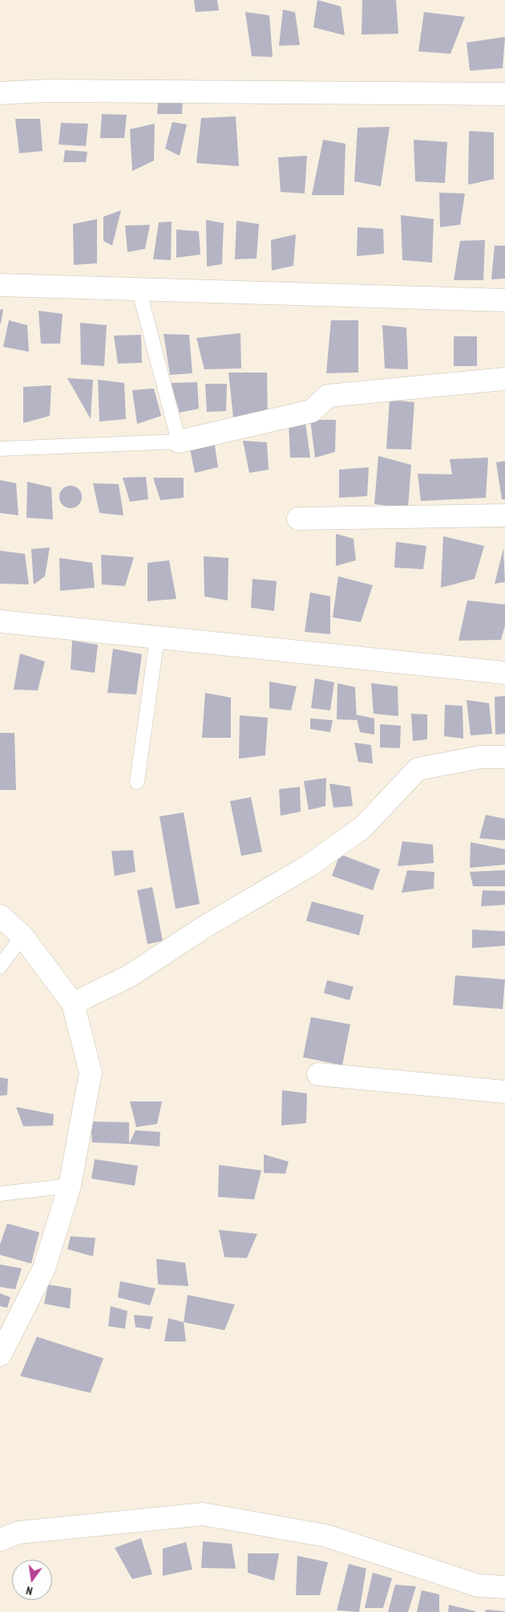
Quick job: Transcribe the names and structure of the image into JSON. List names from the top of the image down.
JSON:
{
  "north": "bottom"
}
